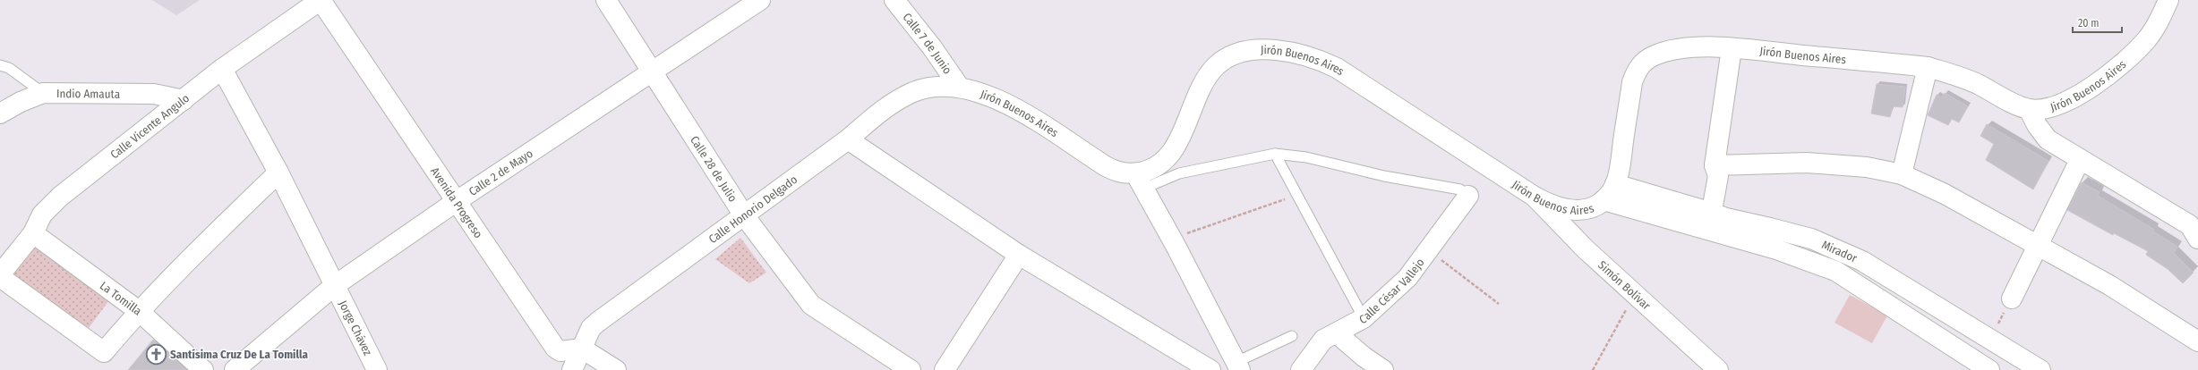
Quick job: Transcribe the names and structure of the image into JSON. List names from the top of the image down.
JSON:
{
  "streets": {
    "street": [
      "Calle 7 de Junio",
      "Jirón Buenos Aires",
      "Indio Amauta",
      "Calle Vicente Angulo",
      "Calle 28 de Julio",
      "Calle 2 de Mayo",
      "Avenida Progreso",
      "Calle Honorio Delgado",
      "Mirador",
      "Simón Bolívar",
      "Calle César Vallejo",
      "La Tomilla",
      "Jorge Chávez"
    ]
  },
  "crossings": [
    ["Calle 7 de Junio", "Jirón Buenos Aires"],
    ["Calle 7 de Junio", "Calle Honorio Delgado"],
    ["Jirón Buenos Aires", "Calle Honorio Delgado"],
    ["Jirón Buenos Aires", "Mirador"],
    ["Jirón Buenos Aires", "Simón Bolívar"],
    ["Indio Amauta", "Calle Vicente Angulo"],
    ["Calle Vicente Angulo", "Avenida Progreso"],
    ["Calle Vicente Angulo", "La Tomilla"],
    ["Calle Vicente Angulo", "Jorge Chávez"],
    ["Calle 28 de Julio", "Calle 2 de Mayo"],
    ["Calle 28 de Julio", "Calle Honorio Delgado"],
    ["Calle 2 de Mayo", "Avenida Progreso"],
    ["Calle 2 de Mayo", "Jorge Chávez"],
    ["Avenida Progreso", "Calle Honorio Delgado"]
  ],
  "places": {
    "church": ["Santísima Cruz De La Tomilla"]
  },
  "scale_bar": "20 m"
}
